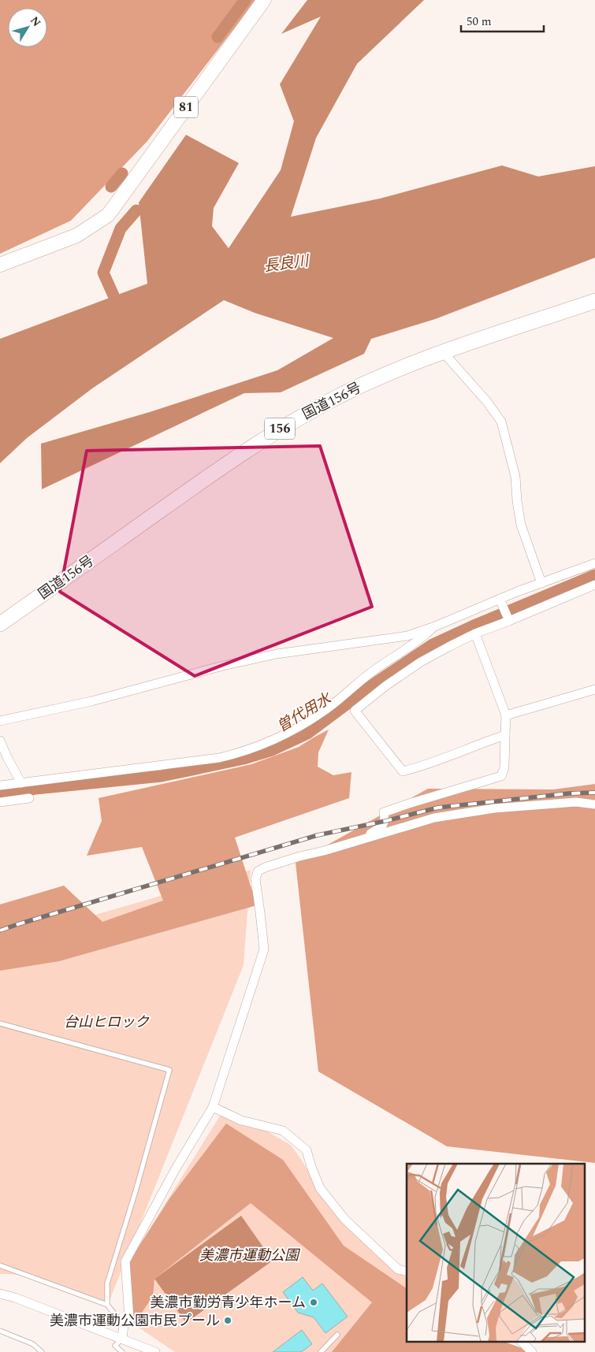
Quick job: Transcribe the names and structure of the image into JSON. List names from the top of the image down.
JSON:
{
  "streets": {
    "highway": ["国道156号", "156"],
    "main road": ["81"]
  },
  "water": ["長良川", "曽代用水"],
  "parks": ["台山ヒロック", "美濃市運動公園"],
  "places": ["美濃市勤労青少年ホーム", "美濃市運動公園市民プール"],
  "scale_bar": "50 m",
  "north": "top right"
}
